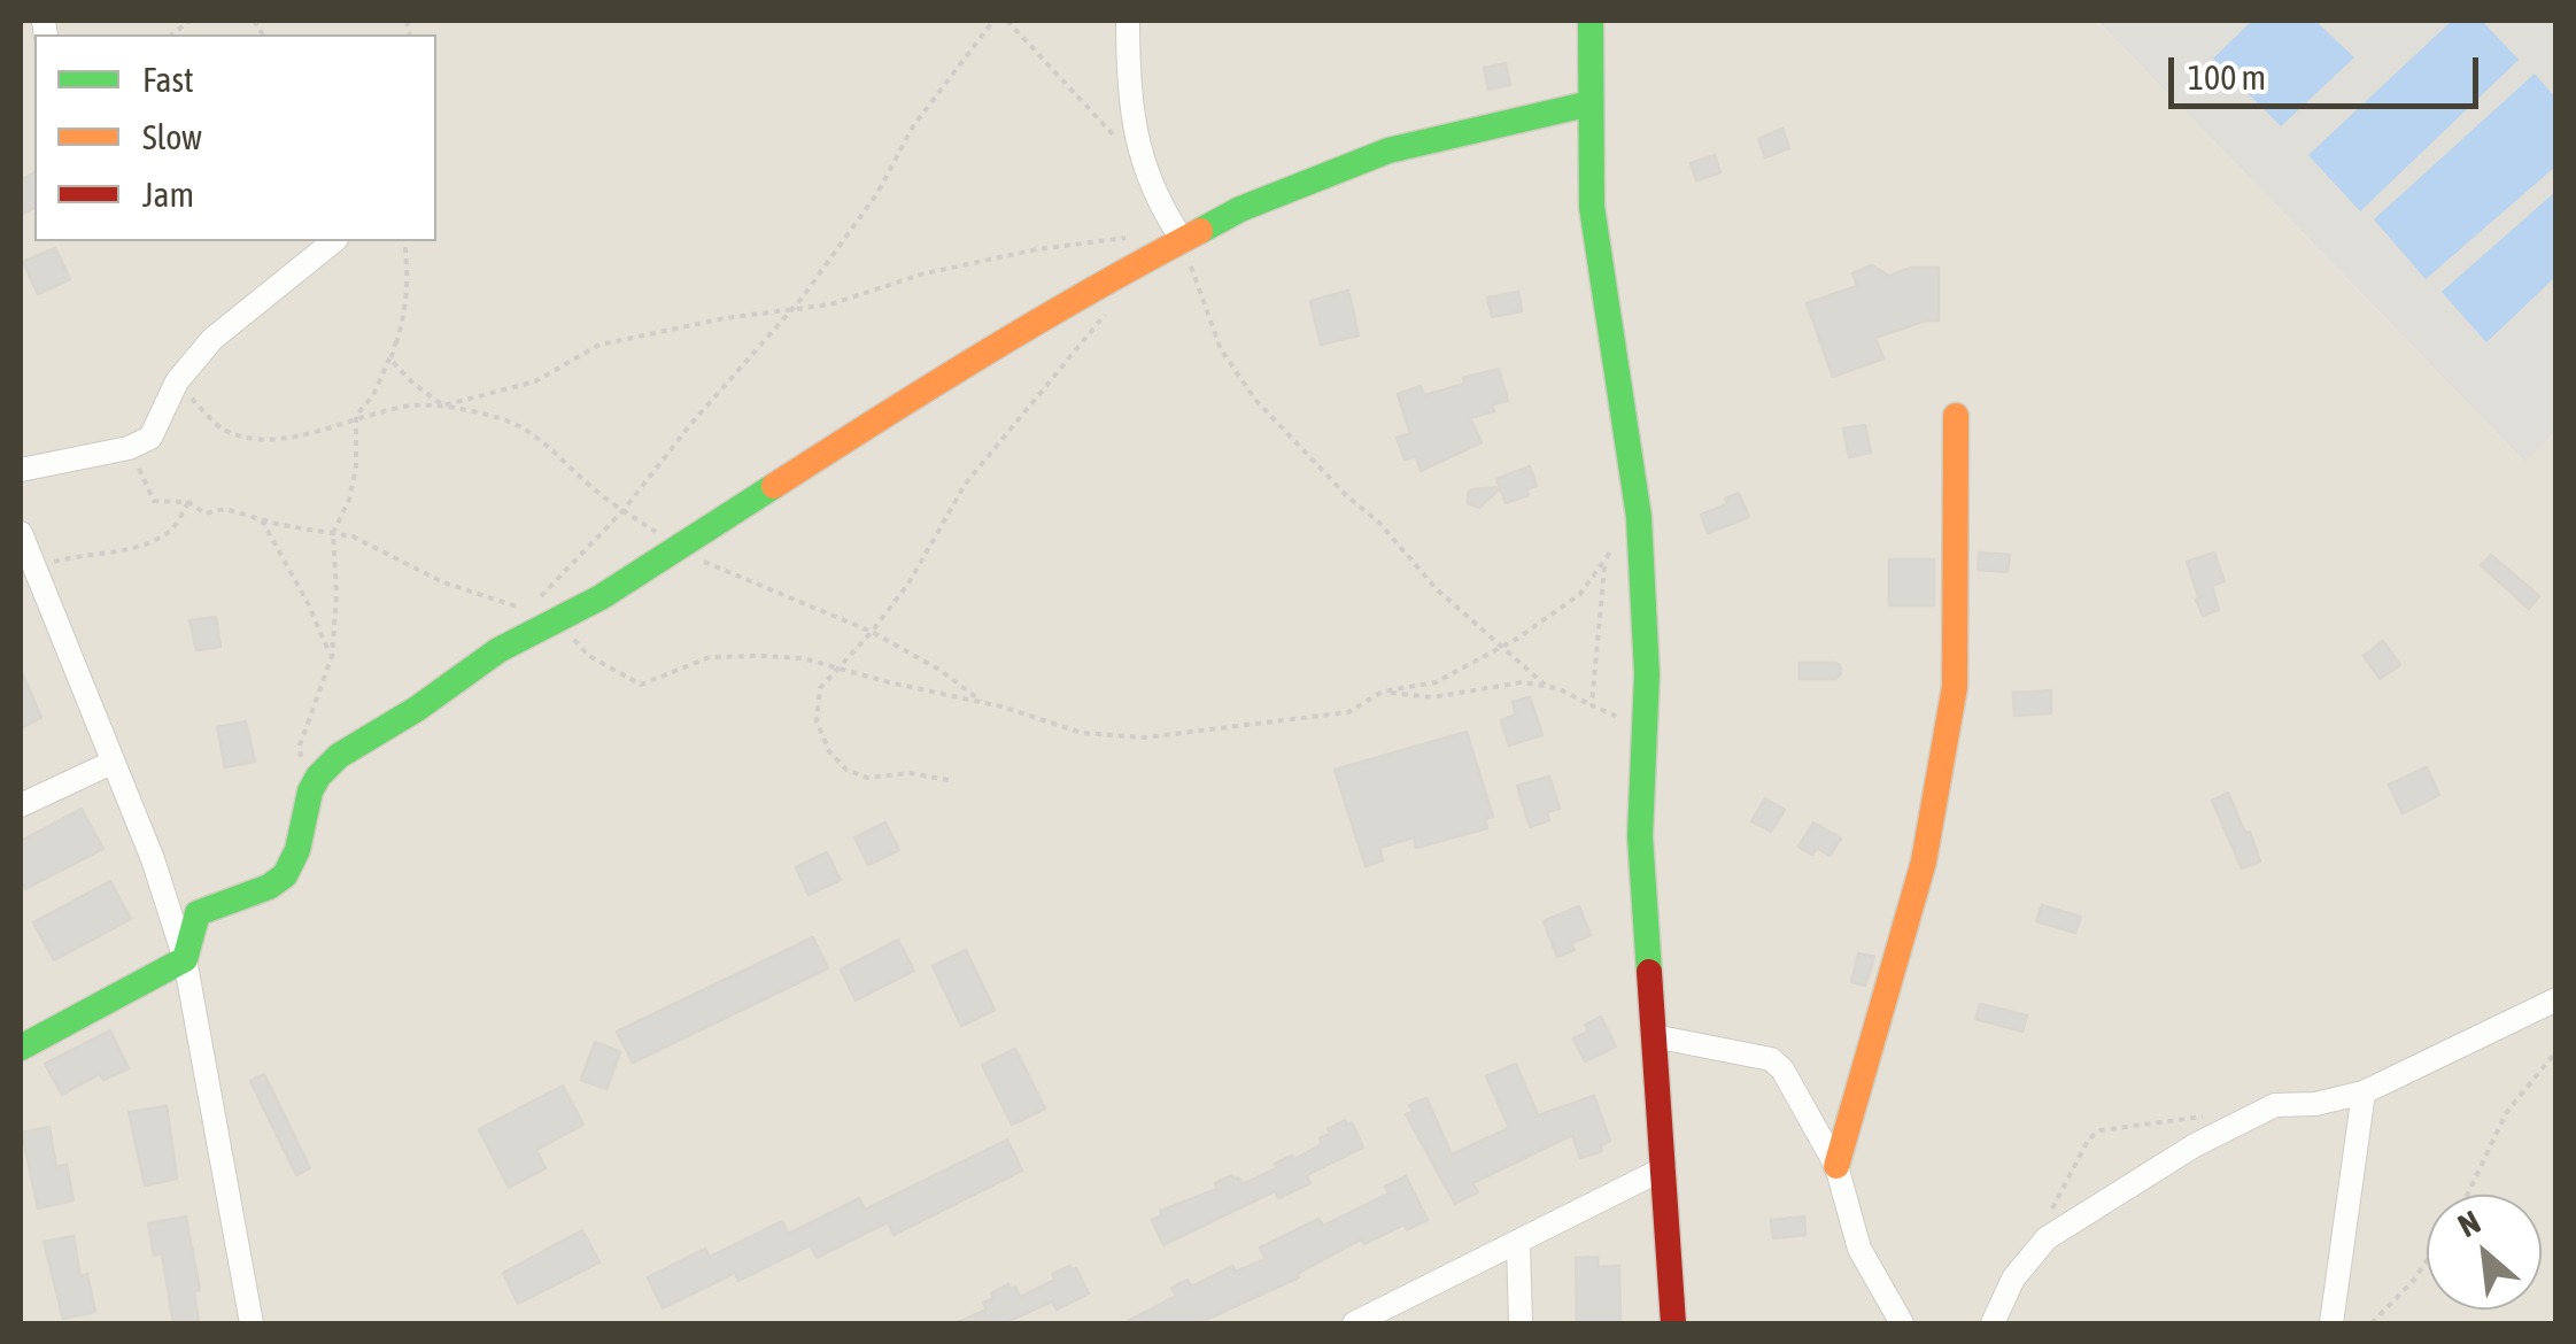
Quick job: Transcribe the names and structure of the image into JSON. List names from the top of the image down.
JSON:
{
  "legend": ["Fast", "Slow", "Jam"],
  "scale_bar": "100 m",
  "north": "top left"
}
